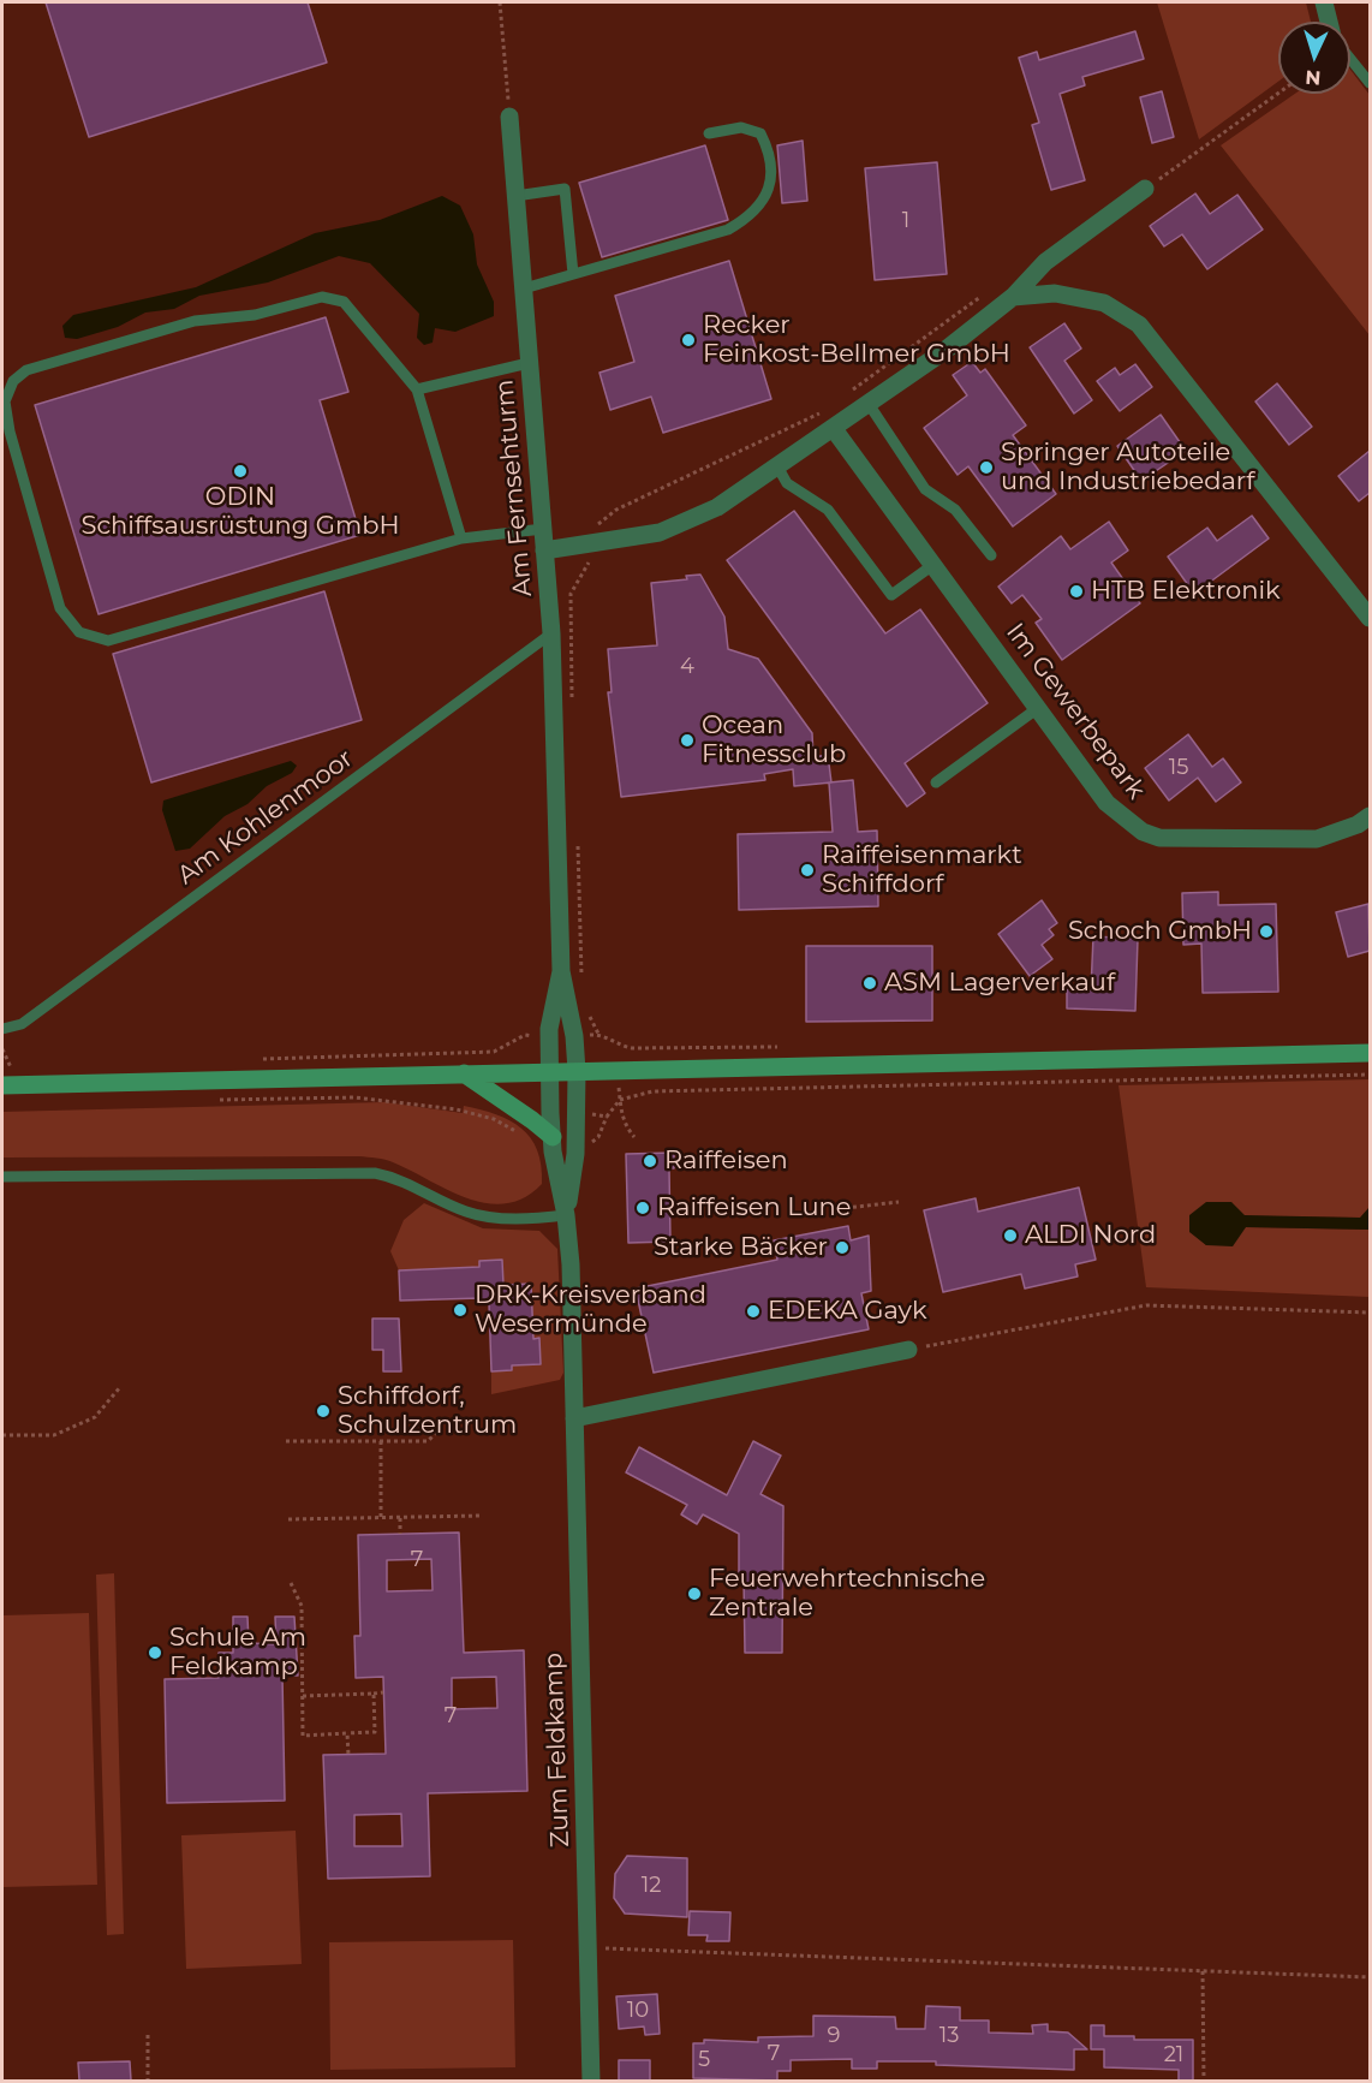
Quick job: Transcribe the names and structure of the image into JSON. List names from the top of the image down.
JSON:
{
  "streets": {
    "street": ["Am Fernsehturm", "Im Gewerbepark", "Zum Feldkamp"],
    "lane": ["Am Kohlenmoor"]
  },
  "crossings": [
    ["Am Fernsehturm", "Am Kohlenmoor"],
    ["Am Fernsehturm", "Zum Feldkamp"]
  ],
  "places": [
    "Recker Feinkost-Bellmer GmbH",
    "Springer Autoteile und Industriebedarf",
    "ODIN Schiffsausrüstung GmbH",
    "HTB Elektronik",
    "Ocean Fitnessclub",
    "Raiffeisenmarkt Schiffdorf",
    "Schoch GmbH",
    "ASM Lagerverkauf",
    "Raiffeisen",
    "Raiffeisen Lune",
    "ALDI Nord",
    "Starke Bäcker",
    "DRK-Kreisverband Wesermünde",
    "EDEKA Gayk",
    "Schiffdorf, Schulzentrum",
    "Feuerwehrtechnische Zentrale",
    "Schule Am Feldkamp"
  ],
  "house_numbers": [
    "1",
    "4",
    "15",
    "7",
    "7",
    "12",
    "10",
    "9",
    "13",
    "7",
    "21",
    "5"
  ],
  "north": "bottom"
}
